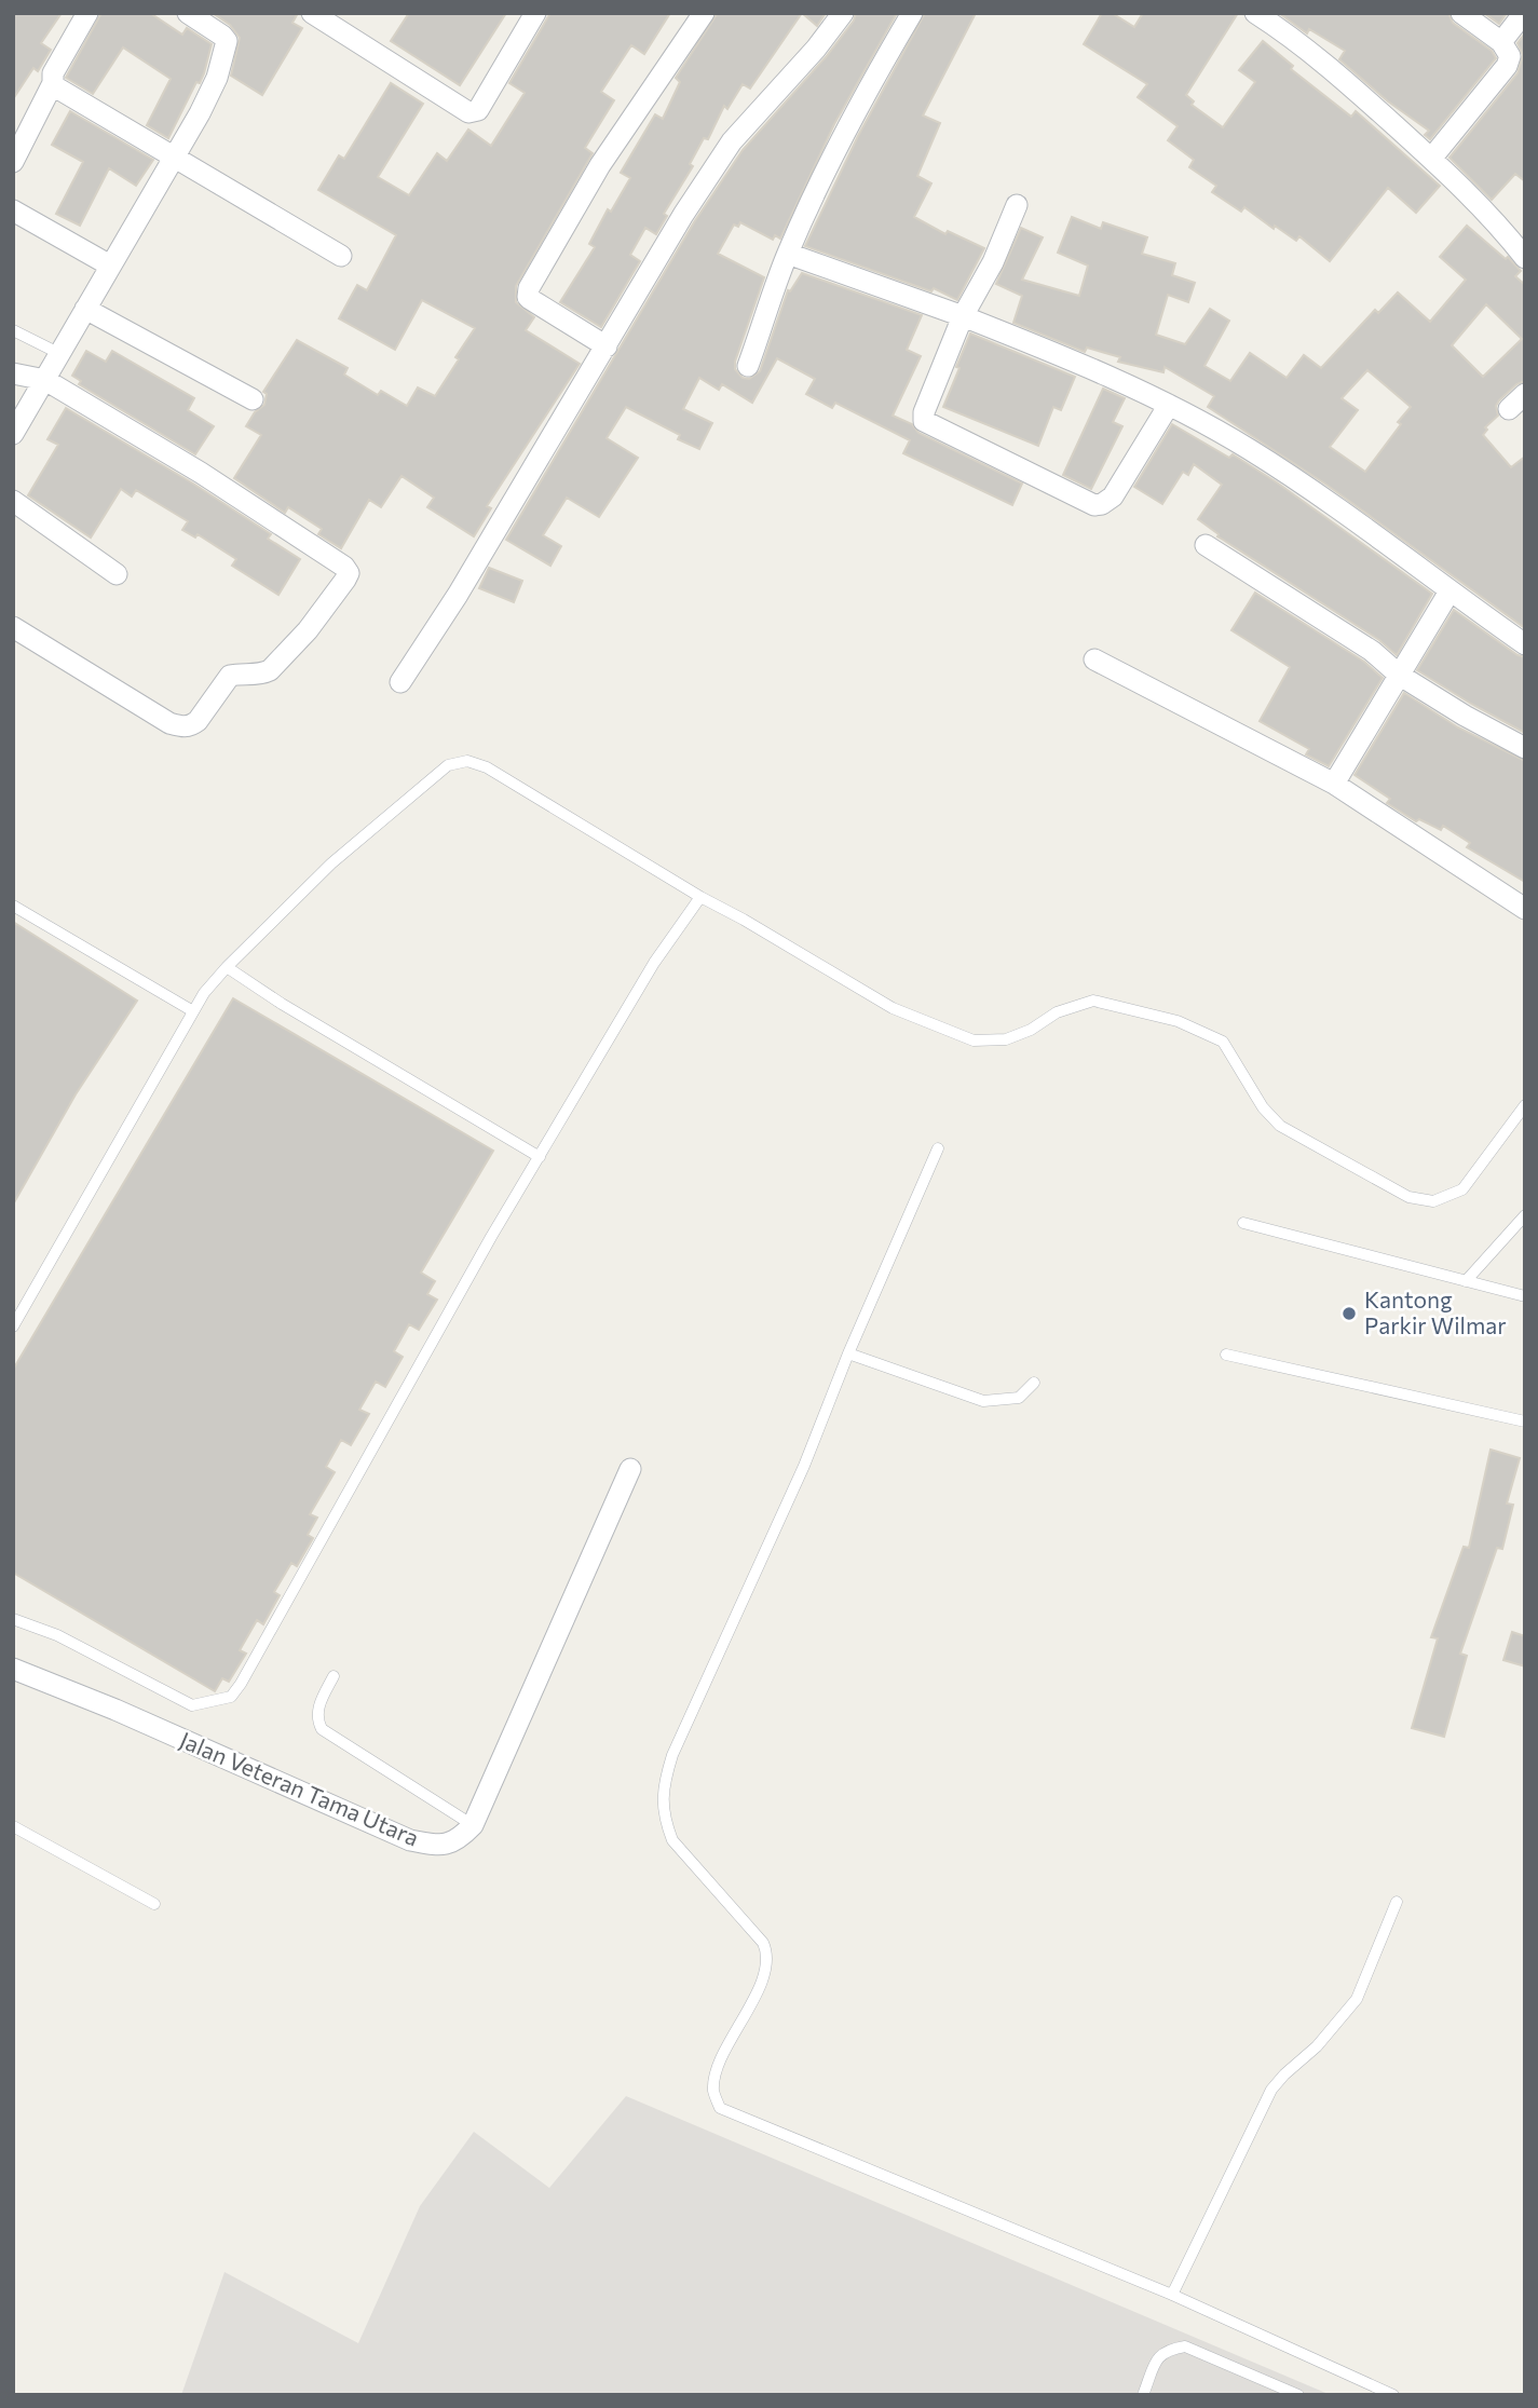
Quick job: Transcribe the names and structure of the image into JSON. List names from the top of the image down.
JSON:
{
  "streets": {
    "street": ["Jalan Veteran Tama Utara"]
  },
  "places": ["Kantong Parkir Wilmar"]
}
